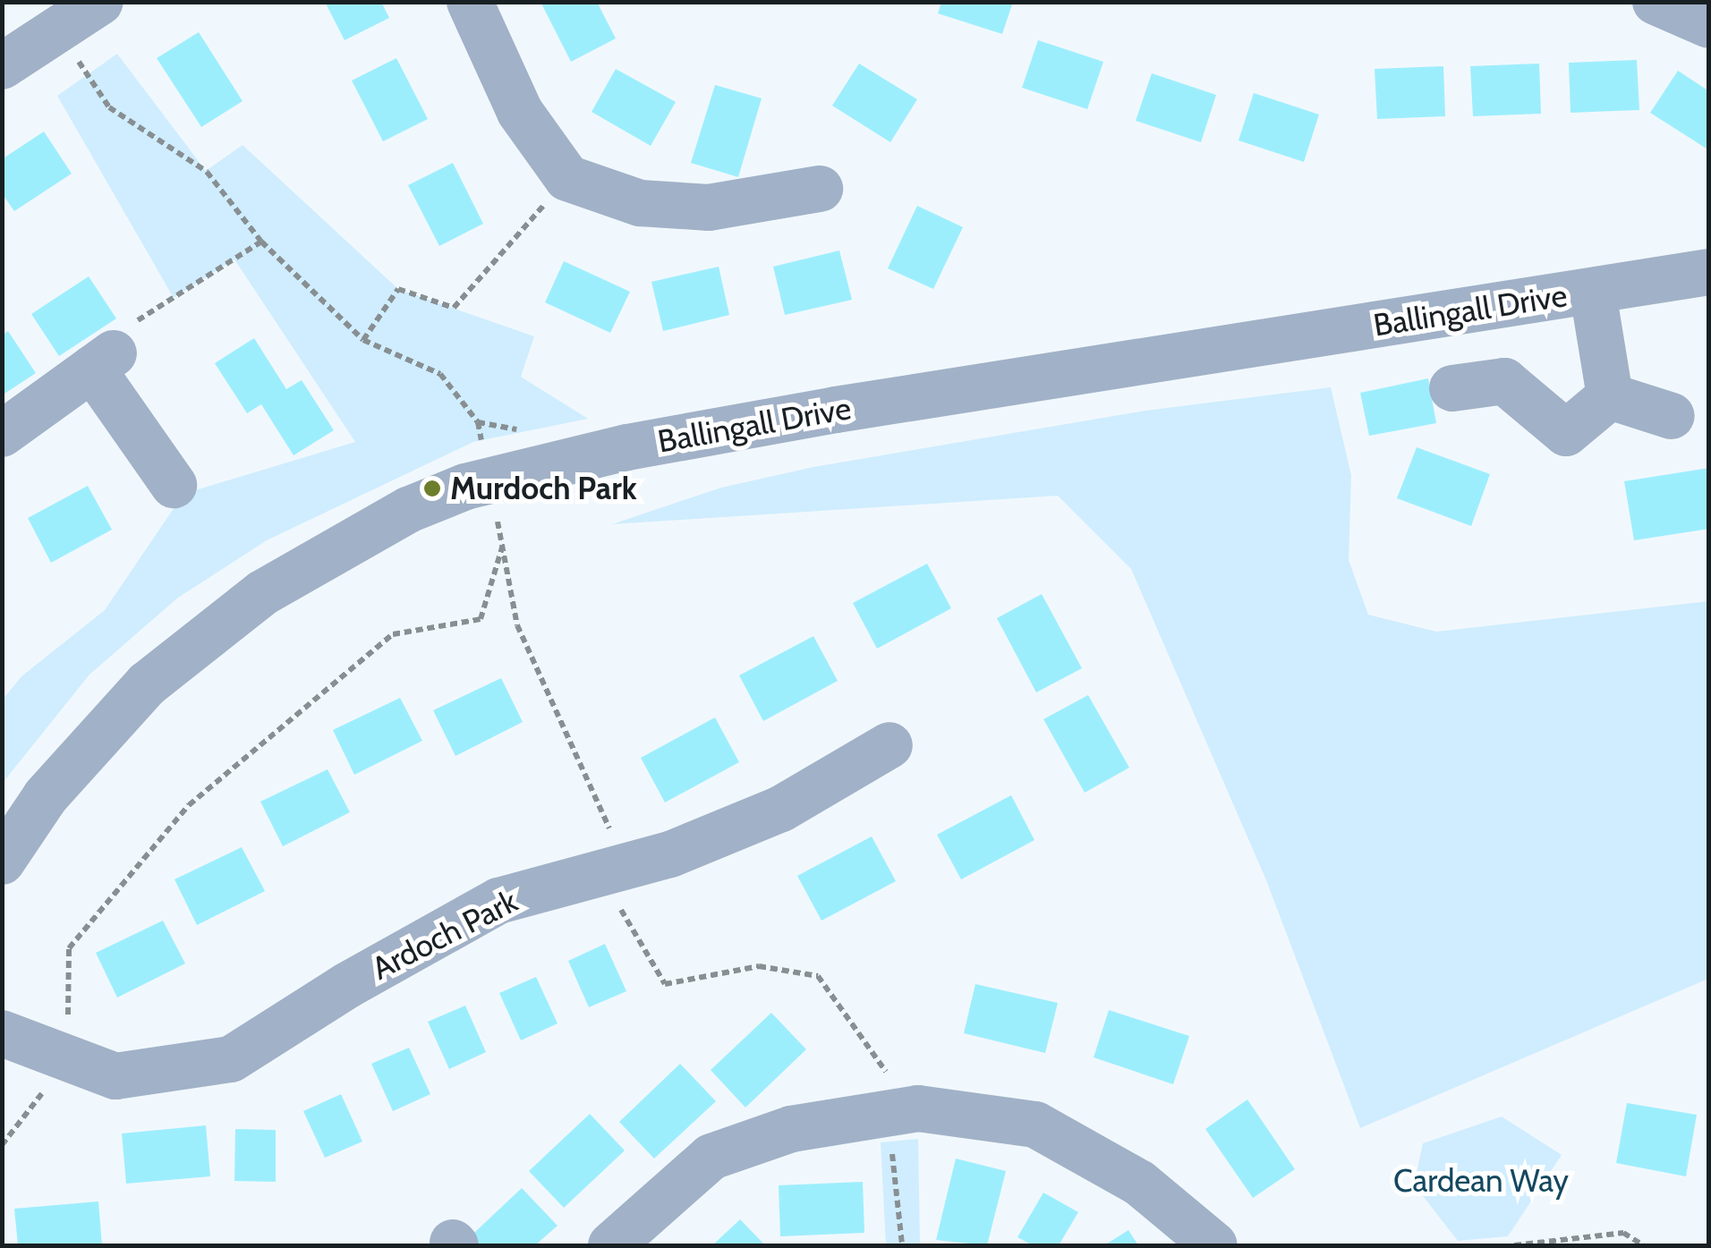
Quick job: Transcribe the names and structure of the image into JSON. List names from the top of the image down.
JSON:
{
  "streets": {
    "street": ["Ballingall Drive", "Ardoch Park"]
  },
  "parks": ["Cardean Way"],
  "places": ["Murdoch Park"]
}
